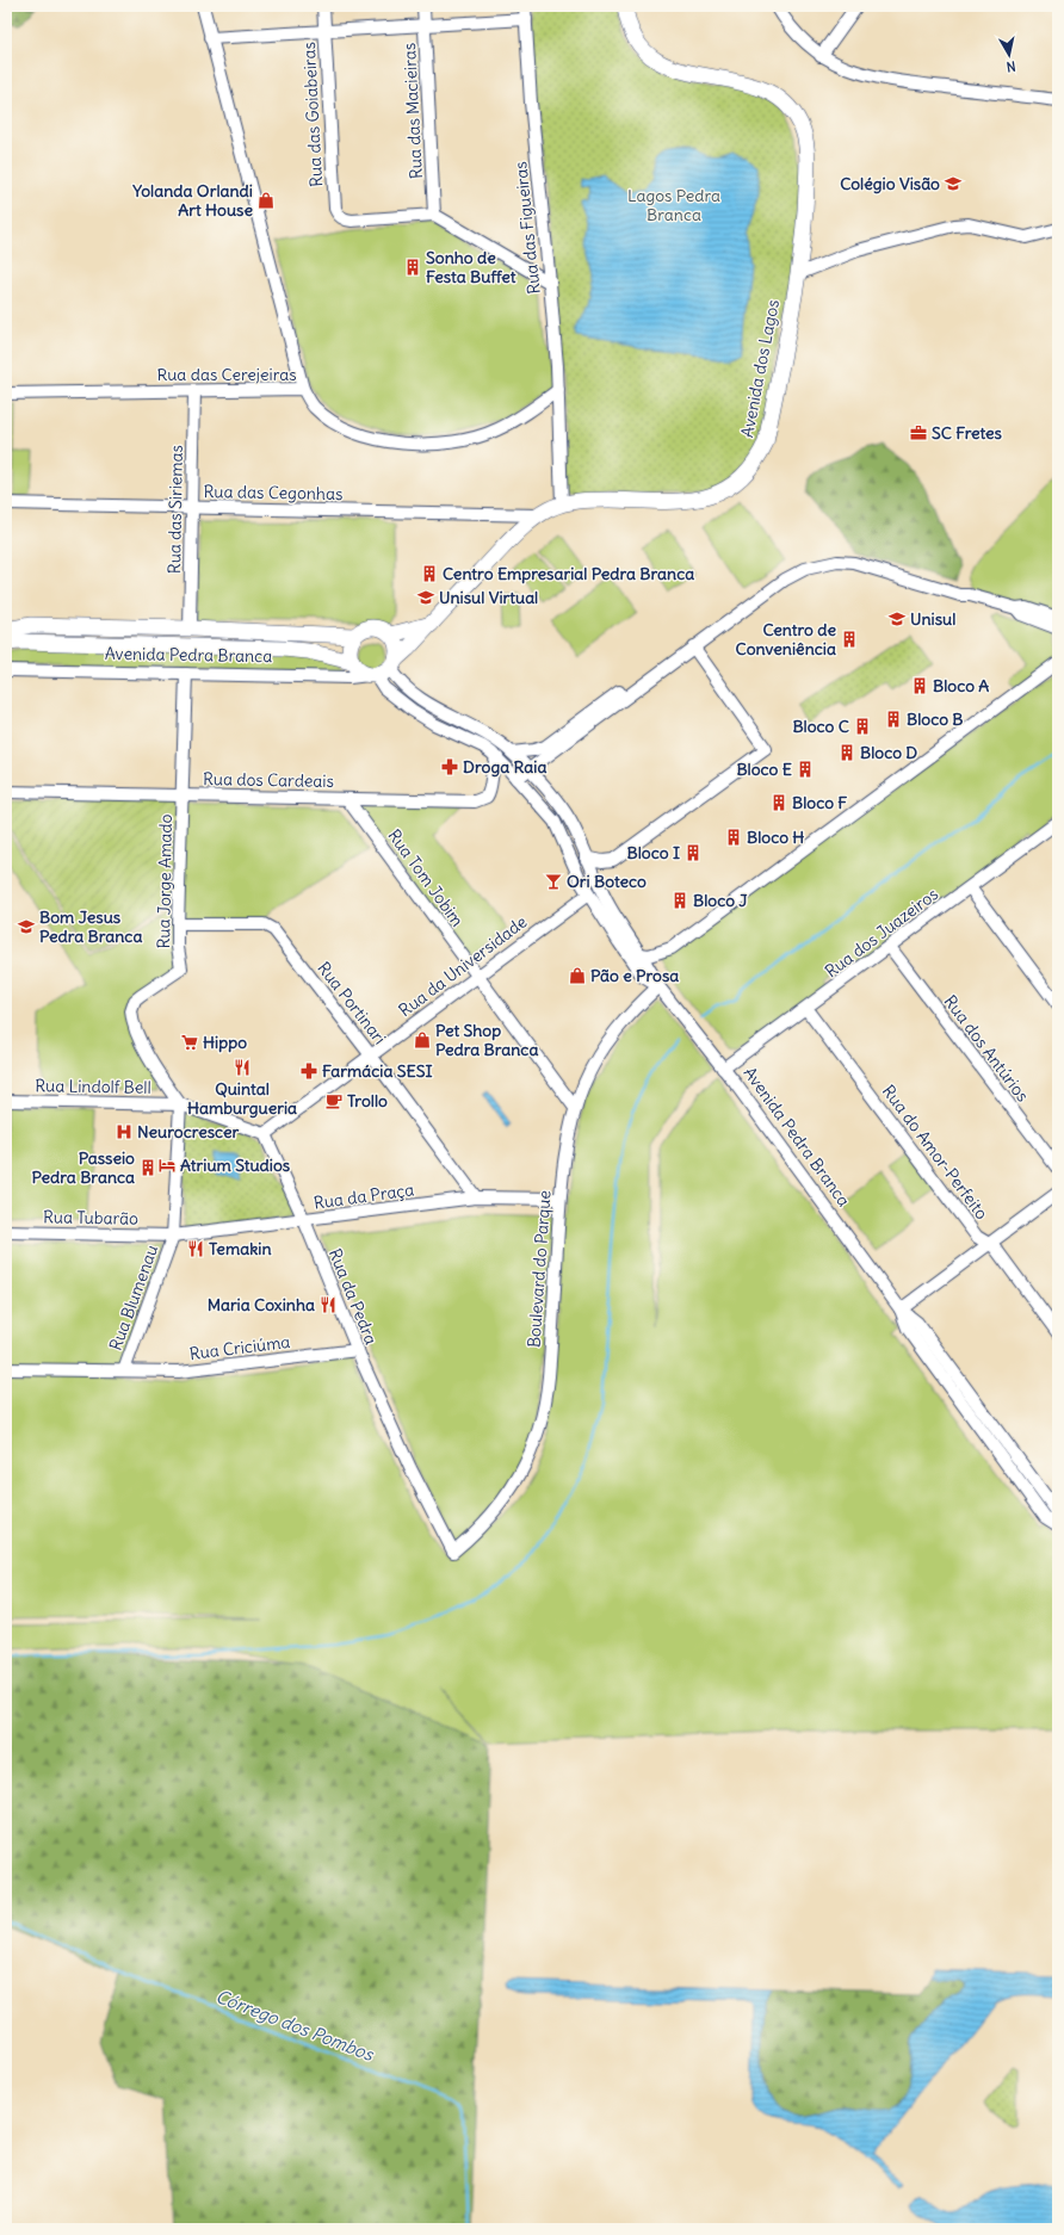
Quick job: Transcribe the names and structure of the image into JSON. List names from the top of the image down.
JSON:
{
  "streets": {
    "main road": ["Avenida dos Lagos", "Avenida Pedra Branca"],
    "street": [
      "Rua das Macieiras",
      "Rua das Goiabeiras",
      "Rua das Figueiras",
      "Rua das Cerejeiras",
      "Rua das Cegonhas",
      "Rua das Siriemas",
      "Rua dos Cardeais",
      "Rua Tom Jobim",
      "Rua Jorge Amado",
      "Rua dos Juazeiros",
      "Rua da Universidade",
      "Rua Portinari",
      "Rua dos Antúrios",
      "Rua Lindolf Bell",
      "Rua do Amor-Perfeito",
      "Rua da Praça",
      "Rua Tubarão",
      "Boulevard do Parque",
      "Rua da Pedra",
      "Rua Blumenau",
      "Rua Criciúma"
    ]
  },
  "crossings": [
    ["Rua das Macieiras", "Rua das Goiabeiras"],
    ["Rua das Figueiras", "Avenida dos Lagos"],
    ["Rua das Figueiras", "Rua das Cerejeiras"],
    ["Avenida dos Lagos", "Rua das Cegonhas"],
    ["Avenida dos Lagos", "Avenida Pedra Branca"],
    ["Rua das Cerejeiras", "Rua das Siriemas"],
    ["Rua das Cegonhas", "Rua das Siriemas"],
    ["Rua das Siriemas", "Avenida Pedra Branca"],
    ["Avenida Pedra Branca", "Rua dos Cardeais"],
    ["Avenida Pedra Branca", "Rua Jorge Amado"],
    ["Avenida Pedra Branca", "Rua dos Juazeiros"],
    ["Avenida Pedra Branca", "Rua da Universidade"],
    ["Avenida Pedra Branca", "Boulevard do Parque"],
    ["Rua dos Cardeais", "Rua Tom Jobim"],
    ["Rua dos Cardeais", "Rua Jorge Amado"],
    ["Rua Tom Jobim", "Rua da Universidade"],
    ["Rua Tom Jobim", "Boulevard do Parque"],
    ["Rua Jorge Amado", "Rua Portinari"],
    ["Rua Jorge Amado", "Rua Lindolf Bell"],
    ["Rua Jorge Amado", "Rua Blumenau"],
    ["Rua dos Juazeiros", "Rua dos Antúrios"],
    ["Rua dos Juazeiros", "Rua do Amor-Perfeito"],
    ["Rua da Universidade", "Rua Portinari"],
    ["Rua da Universidade", "Rua da Pedra"],
    ["Rua Portinari", "Rua da Praça"],
    ["Rua Lindolf Bell", "Rua Blumenau"],
    ["Rua da Praça", "Rua Tubarão"],
    ["Rua da Praça", "Boulevard do Parque"],
    ["Rua da Praça", "Rua da Pedra"],
    ["Rua da Praça", "Rua Blumenau"],
    ["Rua Tubarão", "Rua Blumenau"],
    ["Boulevard do Parque", "Rua da Pedra"],
    ["Rua da Pedra", "Rua Criciúma"],
    ["Rua Blumenau", "Rua Criciúma"]
  ],
  "water": ["Córrego dos Pombos"],
  "parks": ["Lagos Pedra Branca"],
  "places": {
    "school or university": [
      "Colégio Visão",
      "Unisul Virtual",
      "Unisul",
      "Bom Jesus Pedra Branca"
    ],
    "shop": ["Yolanda Orlandi Art House", "Pão e Prosa", "Pet Shop Pedra Branca"],
    "building": [
      "Sonho de Festa Buffet",
      "Centro Empresarial Pedra Branca",
      "Centro de Conveniência",
      "Bloco A",
      "Bloco B",
      "Bloco C",
      "Bloco D",
      "Bloco E",
      "Bloco F",
      "Bloco H",
      "Bloco I",
      "Bloco J",
      "Passeio Pedra Branca"
    ],
    "office": ["SC Fretes"],
    "pharmacy": ["Droga Raia", "Farmácia SESI"],
    "bar": ["Ori Boteco"],
    "supermarket": ["Hippo"],
    "restaurant": ["Quintal Hamburgueria", "Temakin", "Maria Coxinha"],
    "cafe": ["Trollo"],
    "hospital": ["Neurocrescer"],
    "hotel": ["Atrium Studios"]
  },
  "north": "bottom"
}
